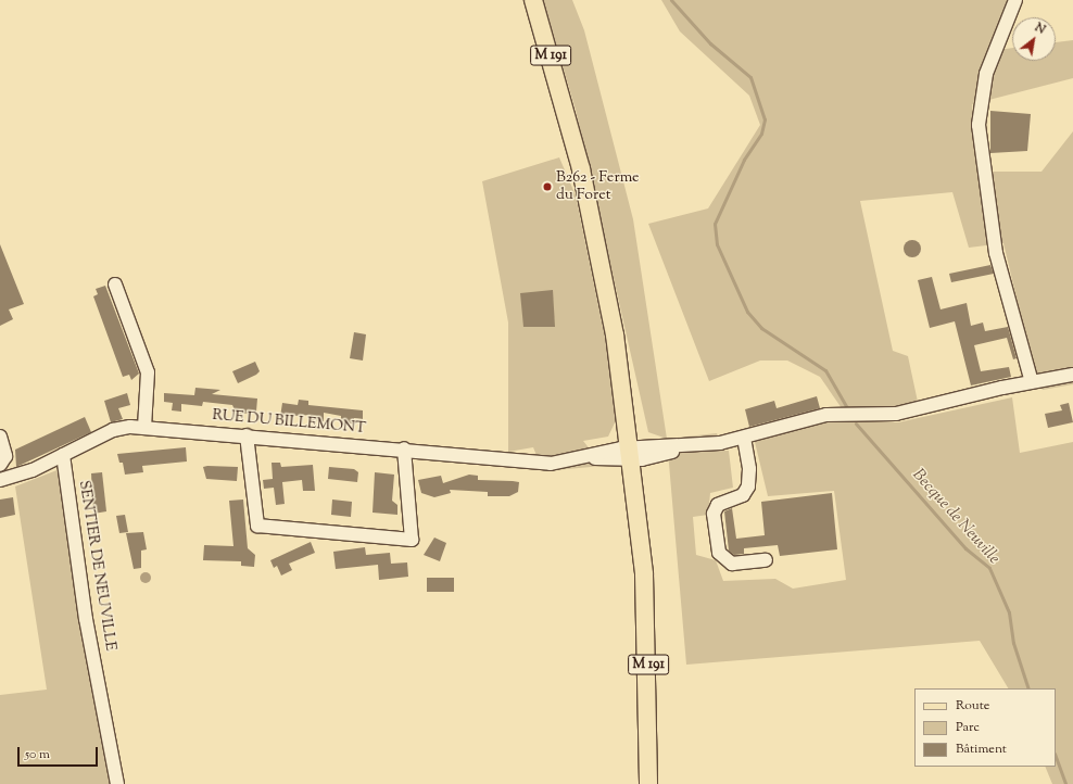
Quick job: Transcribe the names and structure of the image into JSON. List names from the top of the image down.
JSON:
{
  "streets": {
    "main road": ["M 191"],
    "street": ["RUE DU BILLEMONT", "SENTIER DE NEUVILLE"]
  },
  "crossings": [
    ["M 191", "RUE DU BILLEMONT"],
    ["RUE DU BILLEMONT", "SENTIER DE NEUVILLE"]
  ],
  "water": ["Becque de Neuville"],
  "places": ["B262 - Ferme du Foret"],
  "legend": ["Route", "Parc", "Bâtiment"],
  "scale_bar": "50 m",
  "north": "top right"
}
